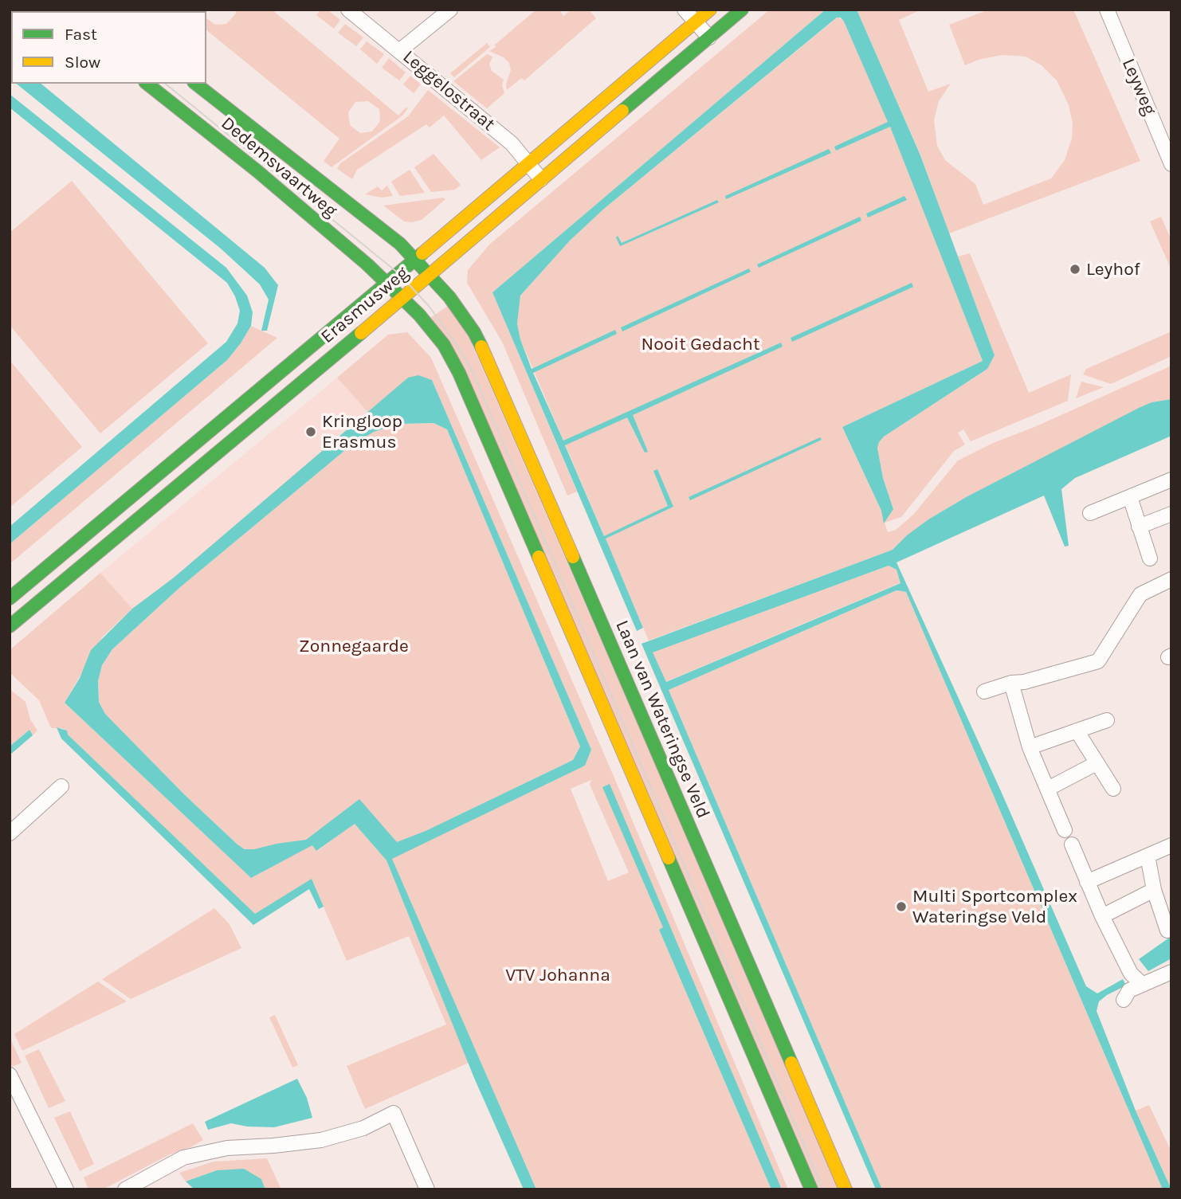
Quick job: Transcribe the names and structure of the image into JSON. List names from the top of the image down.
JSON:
{
  "streets": {
    "street": [
      "Leyweg",
      "Leggelostraat",
      "Dedemsvaartweg",
      "Erasmusweg",
      "Laan van Wateringse Veld"
    ]
  },
  "crossings": [
    ["Leggelostraat", "Erasmusweg"],
    ["Dedemsvaartweg", "Erasmusweg"],
    ["Dedemsvaartweg", "Laan van Wateringse Veld"],
    ["Erasmusweg", "Laan van Wateringse Veld"]
  ],
  "parks": ["Nooit Gedacht", "Zonnegaarde", "VTV Johanna"],
  "places": ["Leyhof", "Kringloop Erasmus", "Multi Sportcomplex Wateringse Veld"],
  "legend": ["Fast", "Slow"]
}
